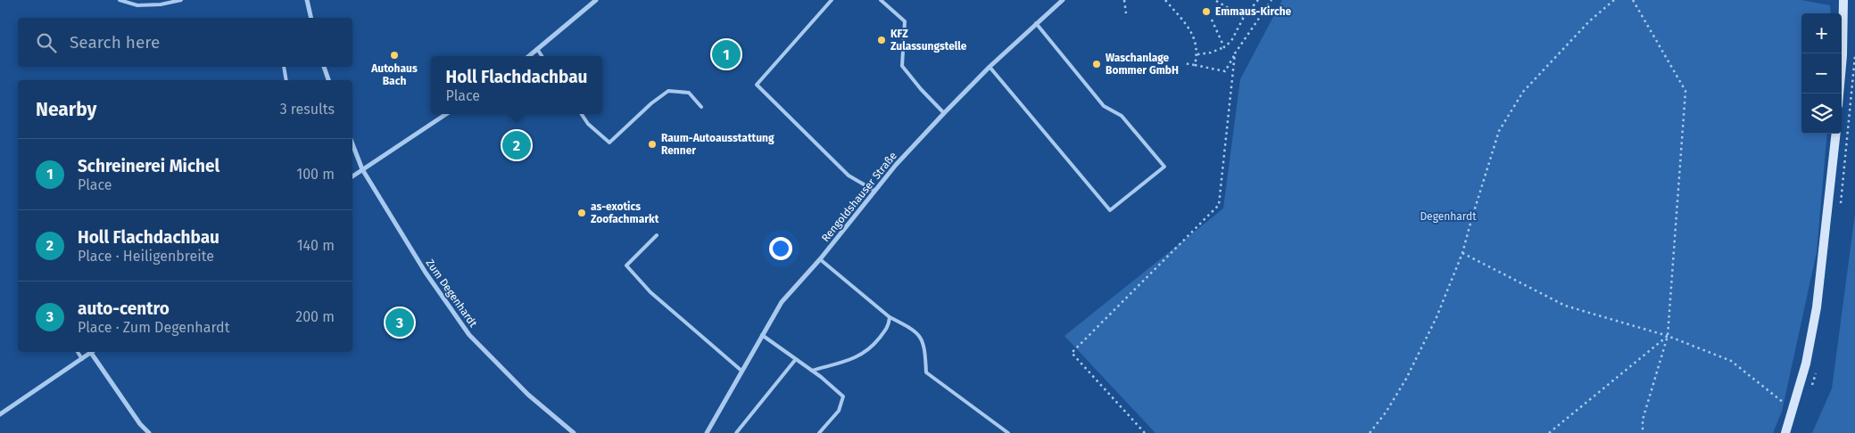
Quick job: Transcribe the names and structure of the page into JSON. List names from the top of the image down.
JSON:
{
  "streets": {
    "street": ["Rengoldshauser Straße", "Zum Degenhardt"]
  },
  "parks": ["Degenhardt"],
  "places": [
    "Emmaus-Kirche",
    "KFZ Zulassungstelle",
    "Autohaus Bach",
    "Waschanlage Bommer GmbH",
    "Raum-Autoausstattung Renner",
    "as-exotics Zoofachmarkt"
  ],
  "page": {
    "map_buttons": ["+", "−"],
    "search": "Search here",
    "pins": ["1", "2", "3"],
    "popup": ["Holl Flachdachbau", "Place"],
    "heading": ["Nearby", "3 results"],
    "list": [
      {
        "mark": "1",
        "name": "Schreinerei Michel",
        "note": "Place",
        "value": "100 m"
      },
      {
        "mark": "2",
        "name": "Holl Flachdachbau",
        "note": "Place · Heiligenbreite",
        "value": "140 m"
      },
      {
        "mark": "3",
        "name": "auto-centro",
        "note": "Place · Zum Degenhardt",
        "value": "200 m"
      }
    ]
  }
}
